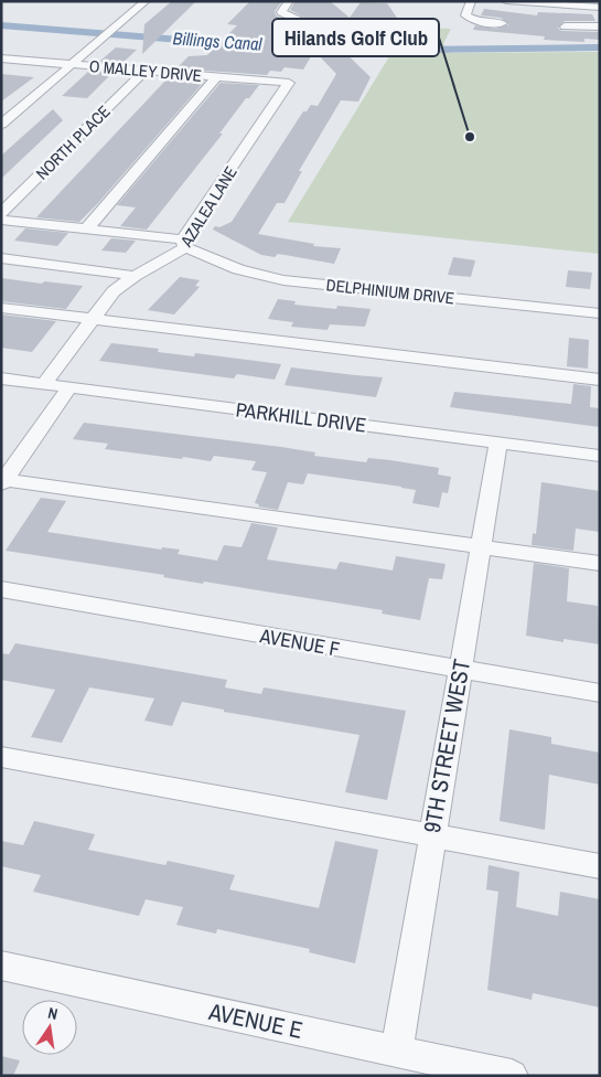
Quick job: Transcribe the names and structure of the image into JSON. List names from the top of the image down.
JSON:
{
  "streets": {
    "street": [
      "O MALLEY DRIVE",
      "NORTH PLACE",
      "AZALEA LANE",
      "DELPHINIUM DRIVE",
      "PARKHILL DRIVE",
      "AVENUE F",
      "9TH STREET WEST",
      "AVENUE E"
    ]
  },
  "crossings": [
    ["O MALLEY DRIVE", "NORTH PLACE"],
    ["O MALLEY DRIVE", "AZALEA LANE"],
    ["AZALEA LANE", "DELPHINIUM DRIVE"],
    ["AZALEA LANE", "PARKHILL DRIVE"],
    ["PARKHILL DRIVE", "9TH STREET WEST"],
    ["AVENUE F", "9TH STREET WEST"],
    ["9TH STREET WEST", "AVENUE E"]
  ],
  "water": ["Billings Canal"],
  "places": ["Hilands Golf Club"],
  "north": "top"
}
